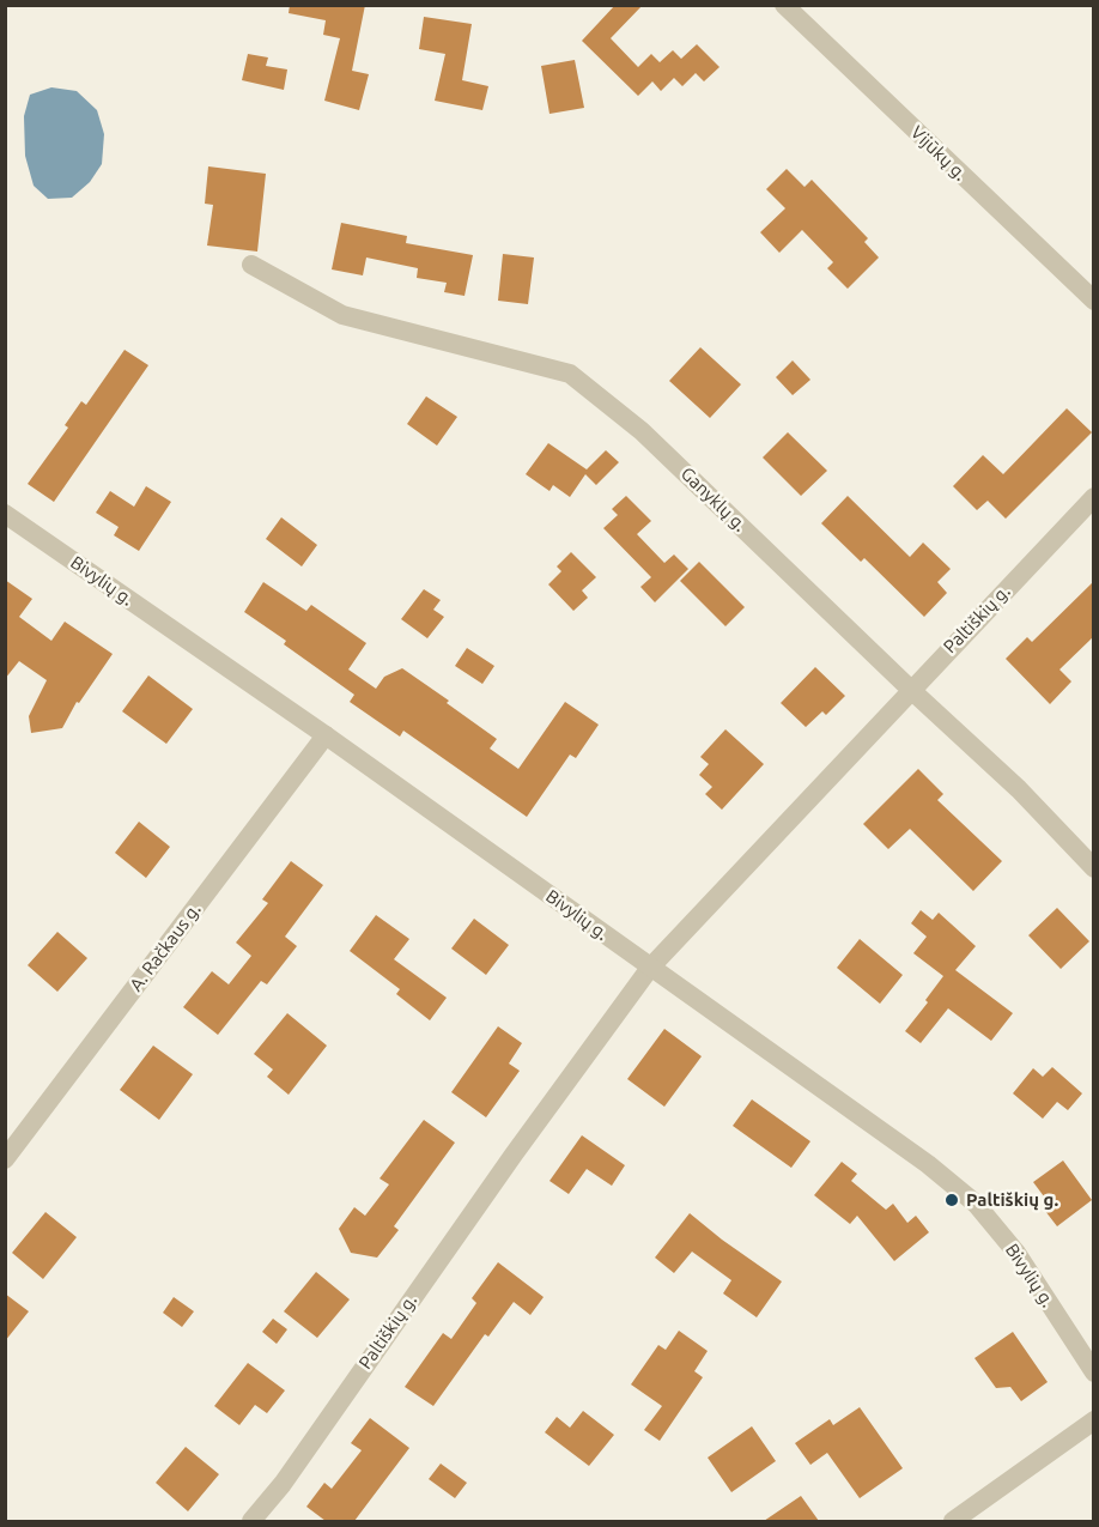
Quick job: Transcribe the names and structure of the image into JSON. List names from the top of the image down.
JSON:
{
  "streets": {
    "street": [
      "Vijūkų g.",
      "Ganyklų g.",
      "Bivylių g.",
      "Paltiškių g.",
      "A. Račkaus g."
    ]
  },
  "crossings": [
    ["Ganyklų g.", "Paltiškių g."],
    ["Bivylių g.", "Paltiškių g."],
    ["Bivylių g.", "A. Račkaus g."]
  ],
  "places": ["Paltiškių g."]
}
